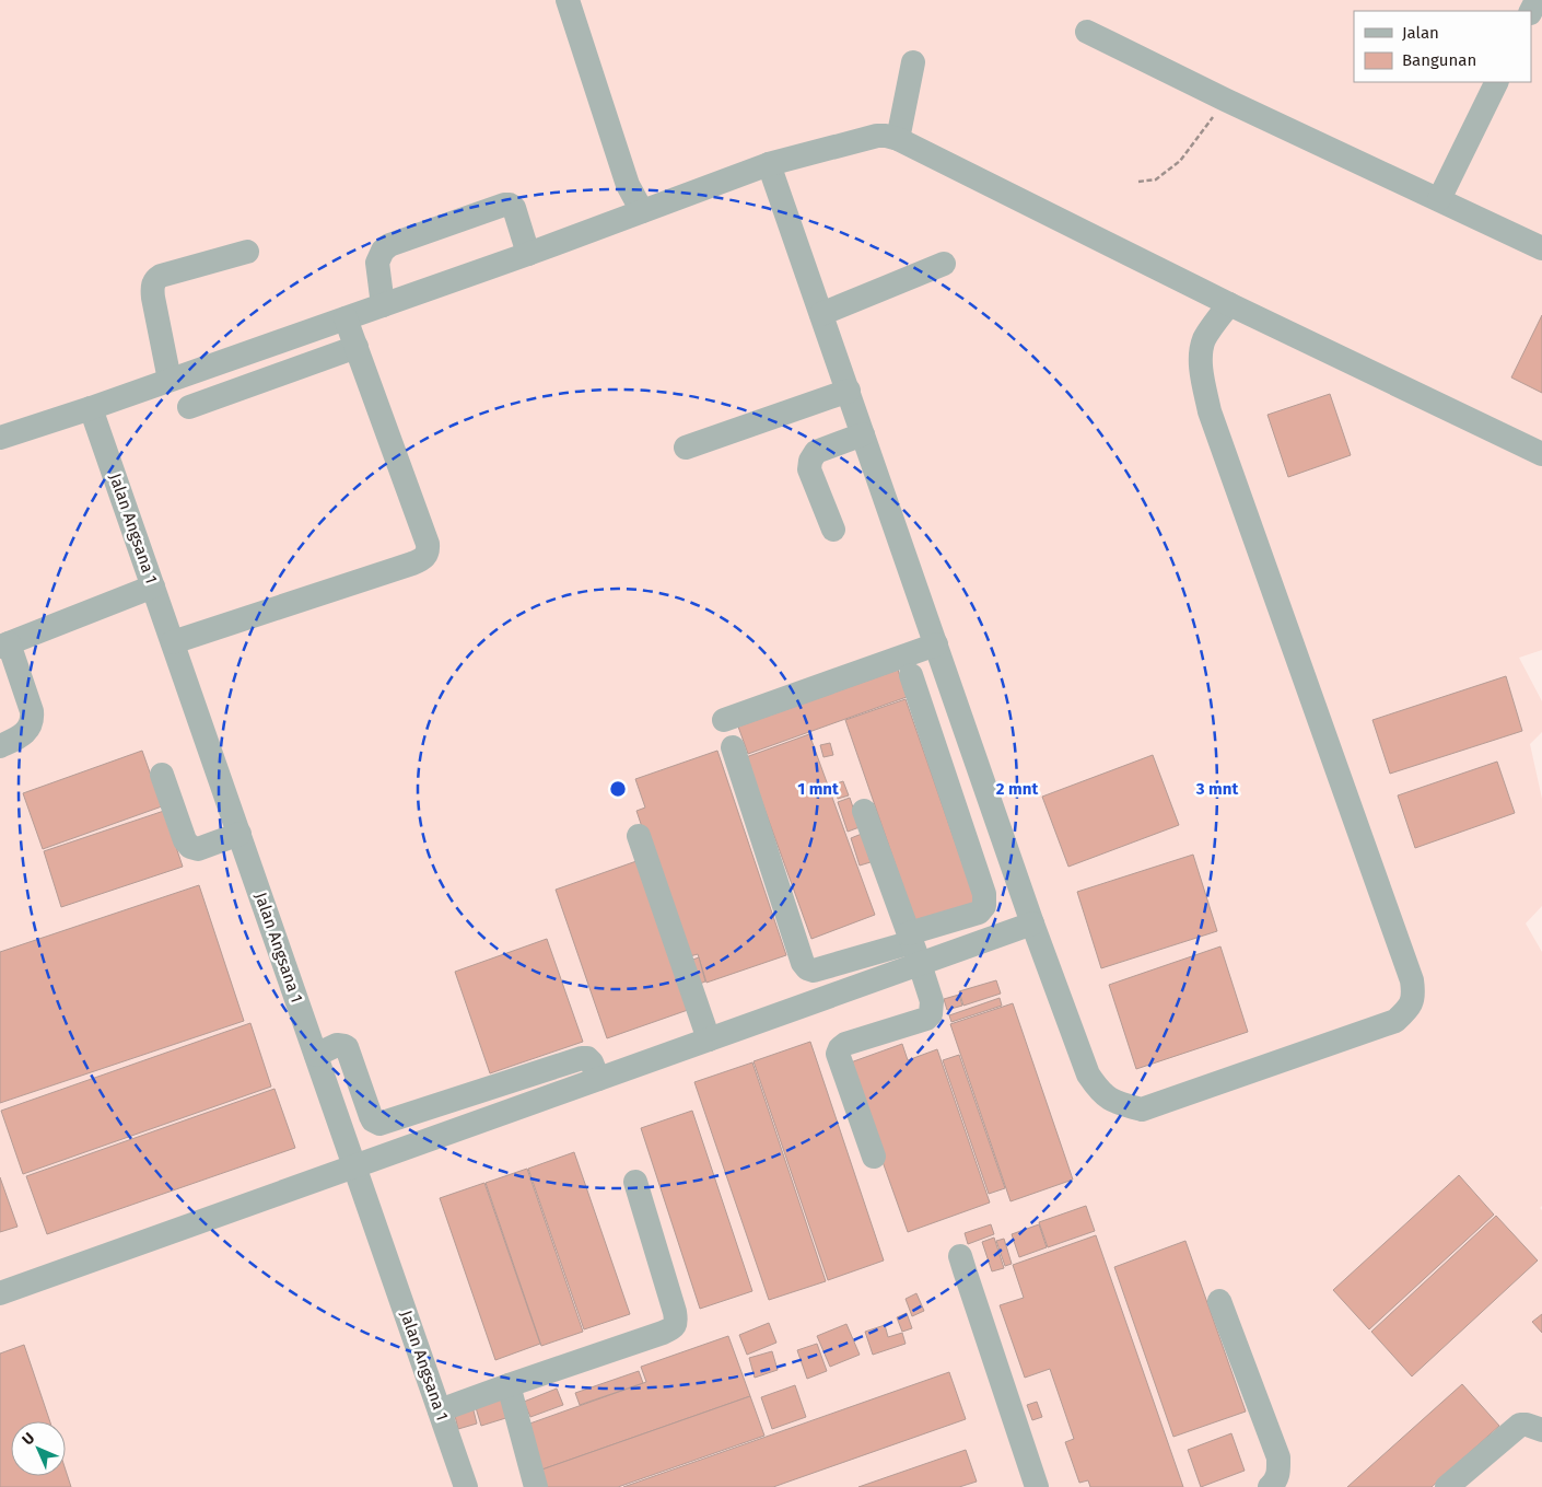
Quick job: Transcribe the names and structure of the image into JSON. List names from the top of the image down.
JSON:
{
  "streets": {
    "street": ["Jalan Angsana 1"]
  },
  "legend": ["Jalan", "Bangunan"],
  "north": "top left",
  "rings": ["1 mnt", "2 mnt", "3 mnt"]
}
